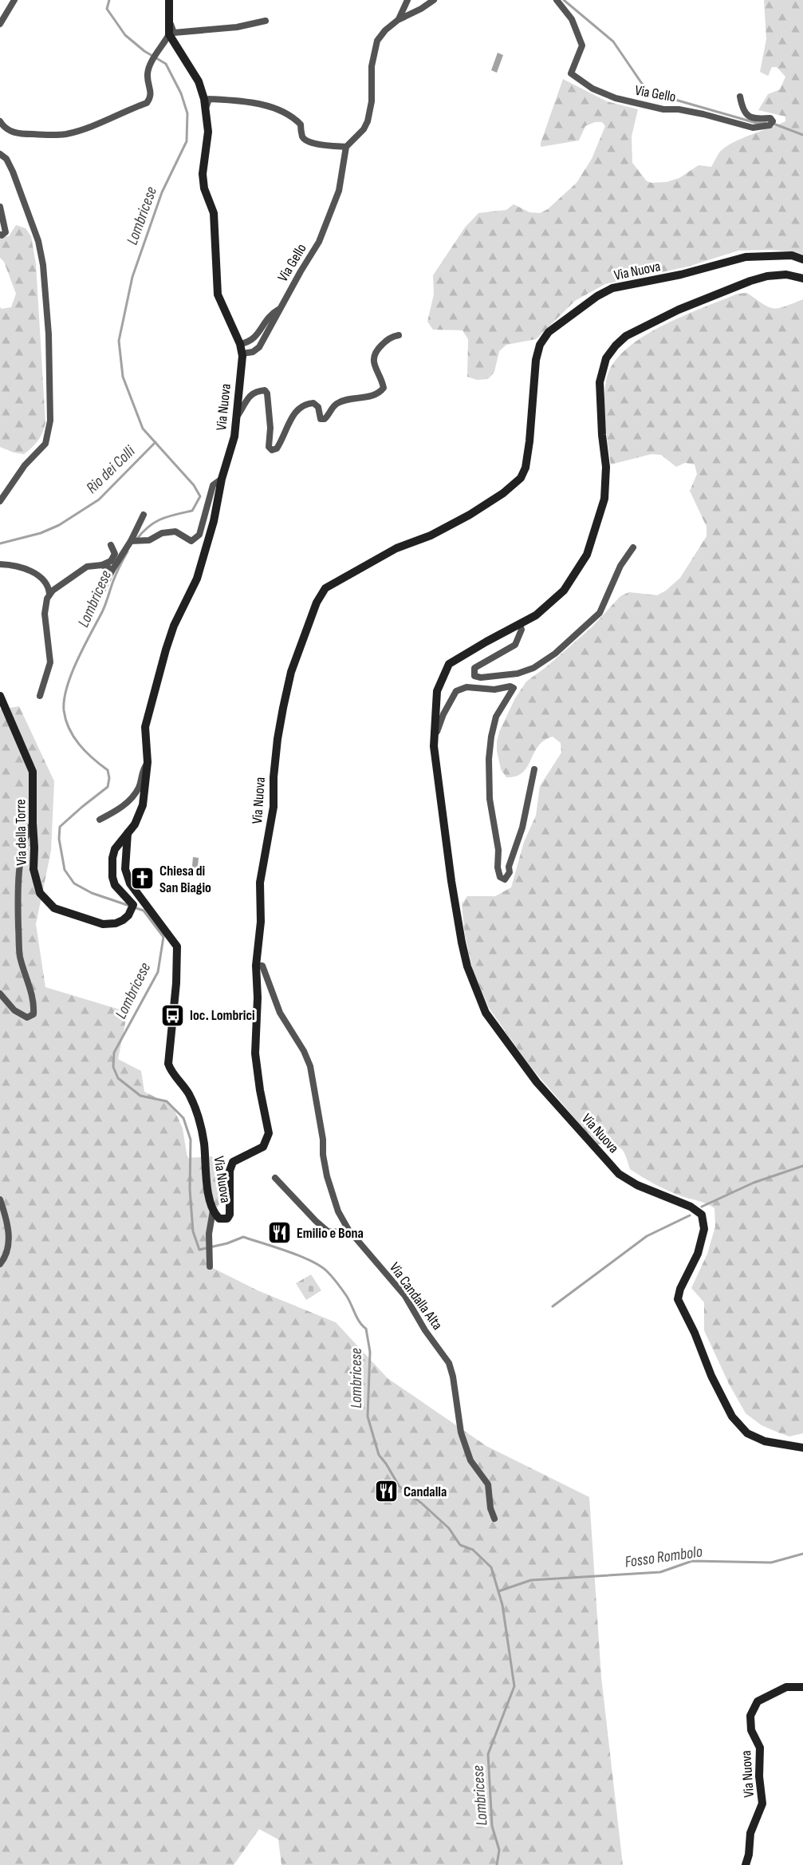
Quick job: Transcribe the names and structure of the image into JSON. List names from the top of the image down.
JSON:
{
  "streets": {
    "street": [
      "Via Gello",
      "Via Nuova",
      "Via della Torre",
      "Via Candalla Alta"
    ]
  },
  "crossings": [
    ["Via Gello", "Via Nuova"],
    ["Via Nuova", "Via della Torre"],
    ["Via Nuova", "Via Candalla Alta"]
  ],
  "water": ["Lombricese", "Rio dei Colli", "Fosso Rombolo"],
  "places": {
    "church": ["Chiesa di San Biagio"],
    "bus stop": ["Ioc. Lombrici"],
    "restaurant": ["Emilio e Bona", "Candalla"]
  }
}
